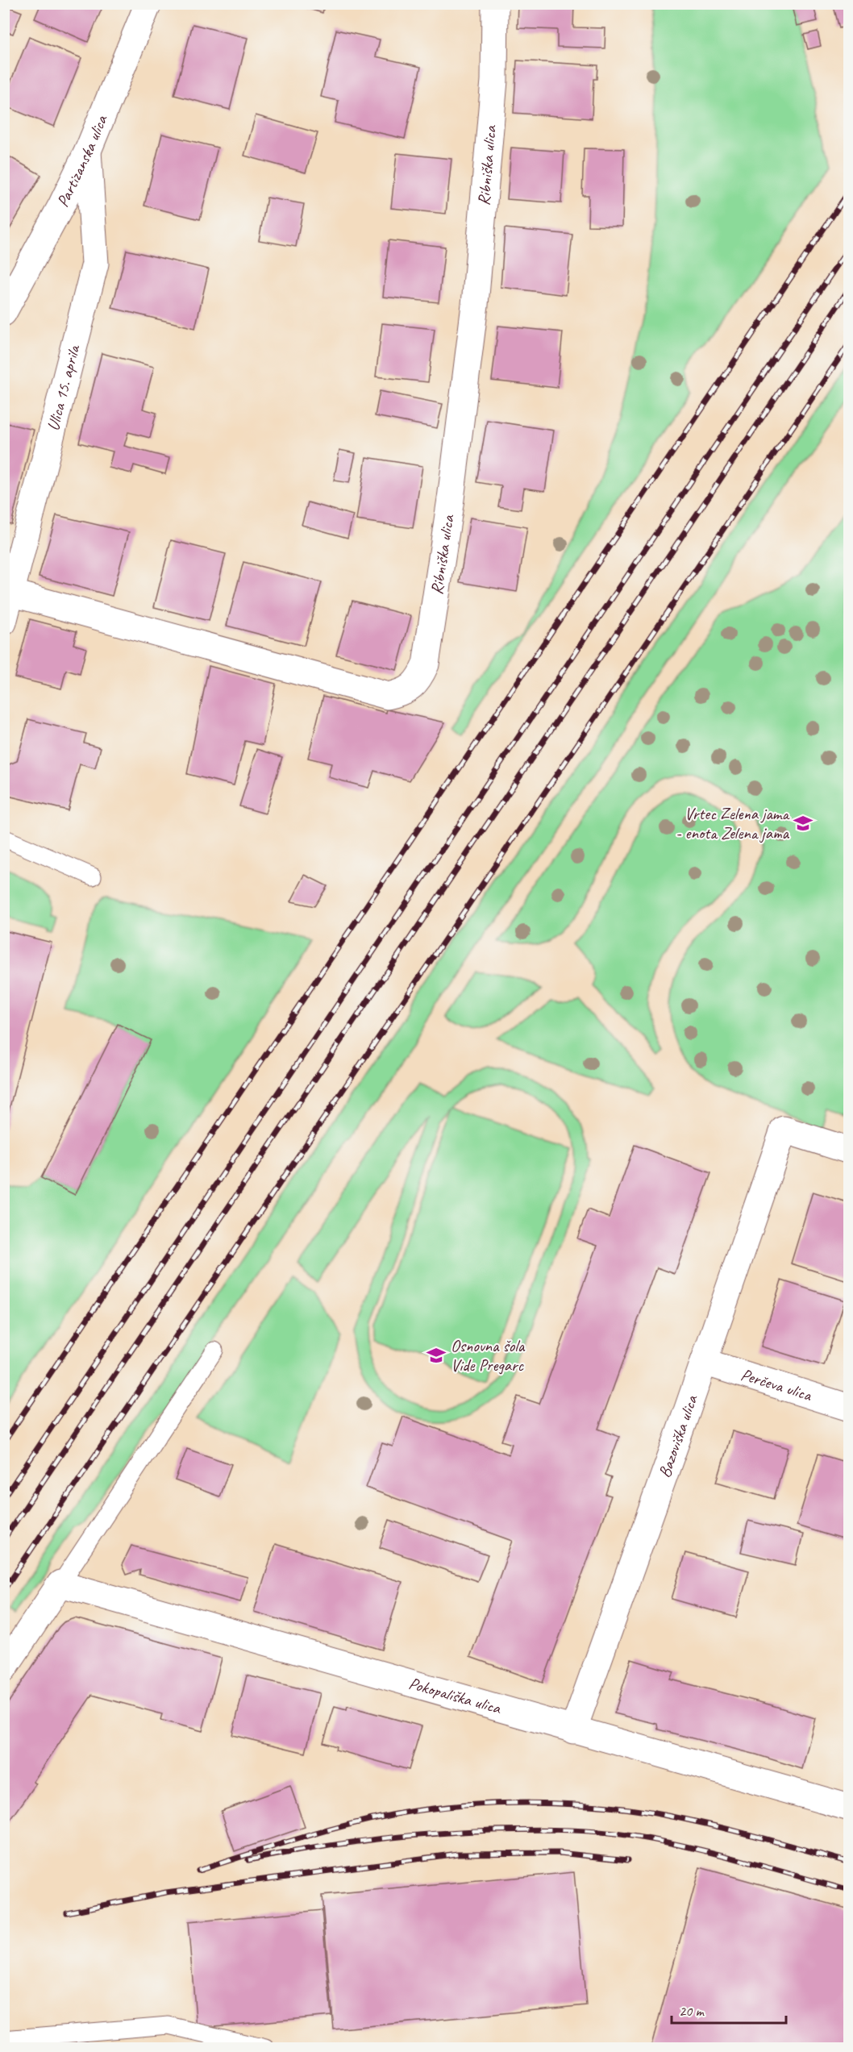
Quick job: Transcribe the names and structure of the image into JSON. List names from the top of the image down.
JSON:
{
  "streets": {
    "street": [
      "Partizanska ulica",
      "Ribniška ulica",
      "Ulica 15. aprila",
      "Perčeva ulica",
      "Bazoviška ulica",
      "Pokopališka ulica"
    ]
  },
  "crossings": [
    ["Partizanska ulica", "Ulica 15. aprila"],
    ["Ribniška ulica", "Ulica 15. aprila"],
    ["Perčeva ulica", "Bazoviška ulica"],
    ["Bazoviška ulica", "Pokopališka ulica"]
  ],
  "places": {
    "school or university": ["Vrtec Zelena jama - enota Zelena jama", "Osnovna šola Vide Pregarc"]
  },
  "scale_bar": "20 m"
}
